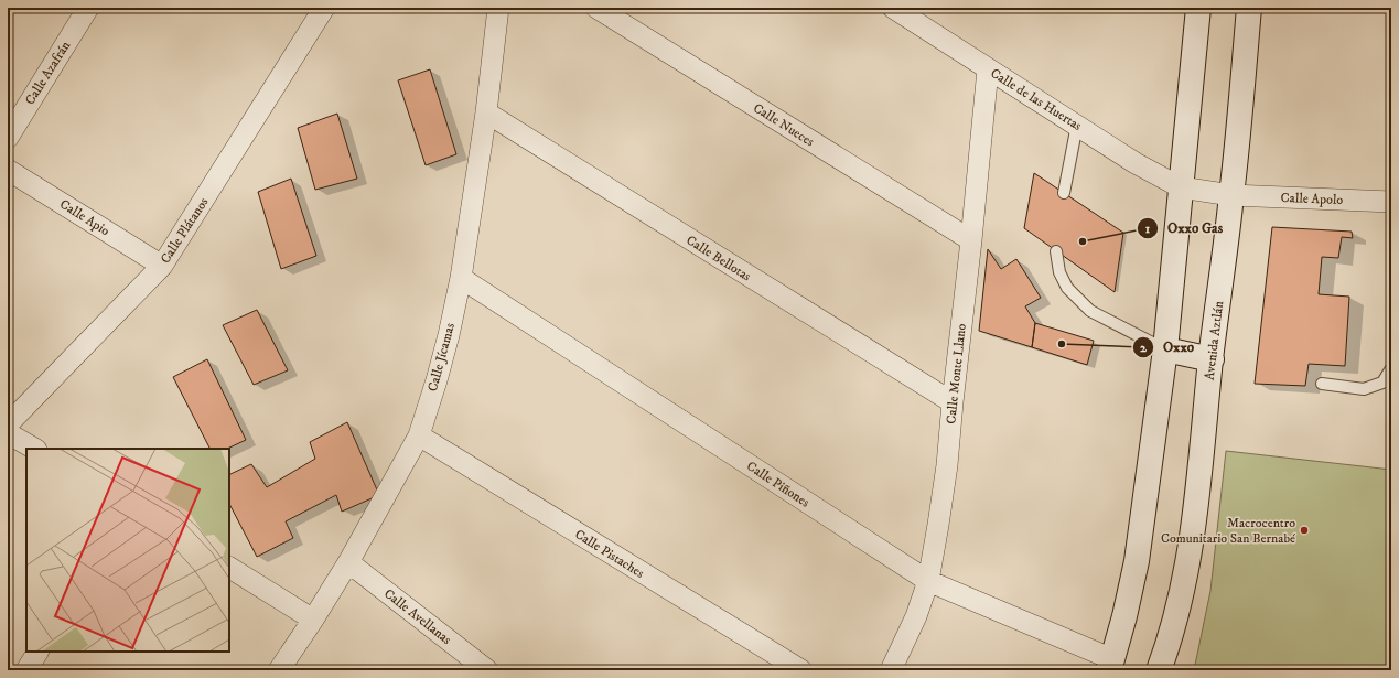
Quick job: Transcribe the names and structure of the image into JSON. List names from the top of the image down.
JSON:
{
  "streets": {
    "main road": ["Avenida Aztlán"],
    "street": [
      "Calle Azafrán",
      "Calle de las Huertas",
      "Calle Nueces",
      "Calle Apolo",
      "Calle Apio",
      "Calle Plátanos",
      "Calle Bellotas",
      "Calle Jícamas",
      "Calle Monte Llano",
      "Calle Piñones",
      "Calle Pistaches",
      "Calle Avellanas"
    ]
  },
  "crossings": [
    ["Calle de las Huertas", "Calle Apolo"],
    ["Calle de las Huertas", "Avenida Aztlán"],
    ["Calle de las Huertas", "Calle Monte Llano"],
    ["Calle Nueces", "Calle Monte Llano"],
    ["Calle Apolo", "Avenida Aztlán"],
    ["Calle Apio", "Calle Plátanos"],
    ["Calle Bellotas", "Calle Jícamas"],
    ["Calle Bellotas", "Calle Monte Llano"],
    ["Calle Jícamas", "Calle Piñones"],
    ["Calle Jícamas", "Calle Pistaches"],
    ["Calle Jícamas", "Calle Avellanas"],
    ["Calle Monte Llano", "Calle Piñones"]
  ],
  "places": ["Oxxo Gas", "Oxxo", "Macrocentro Comunitario San Bernabé"]
}
